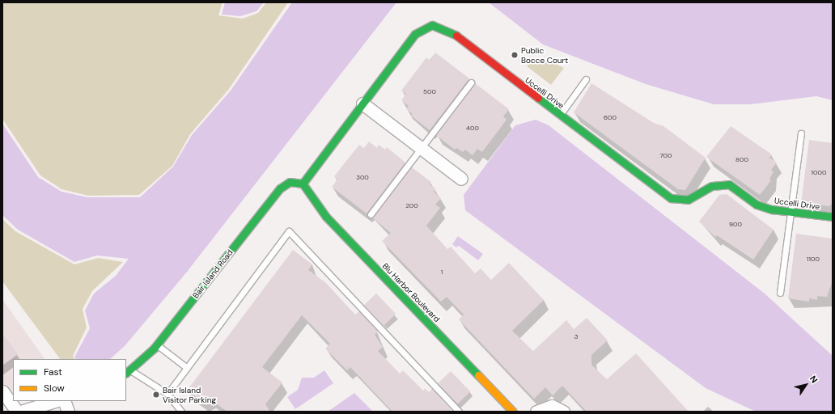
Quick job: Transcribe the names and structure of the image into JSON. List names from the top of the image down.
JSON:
{
  "streets": {
    "street": ["Uccelli Drive", "Bair Island Road", "Blu Harbor Boulevard"]
  },
  "crossings": [
    ["Uccelli Drive", "Bair Island Road"],
    ["Uccelli Drive", "Blu Harbor Boulevard"],
    ["Bair Island Road", "Blu Harbor Boulevard"]
  ],
  "places": ["Public Bocce Court", "Bair Island Visitor Parking"],
  "house_numbers": [
    "500",
    "600",
    "400",
    "700",
    "800",
    "1000",
    "300",
    "200",
    "900",
    "1100",
    "1",
    "3"
  ],
  "legend": ["Fast", "Slow"],
  "north": "top right"
}
